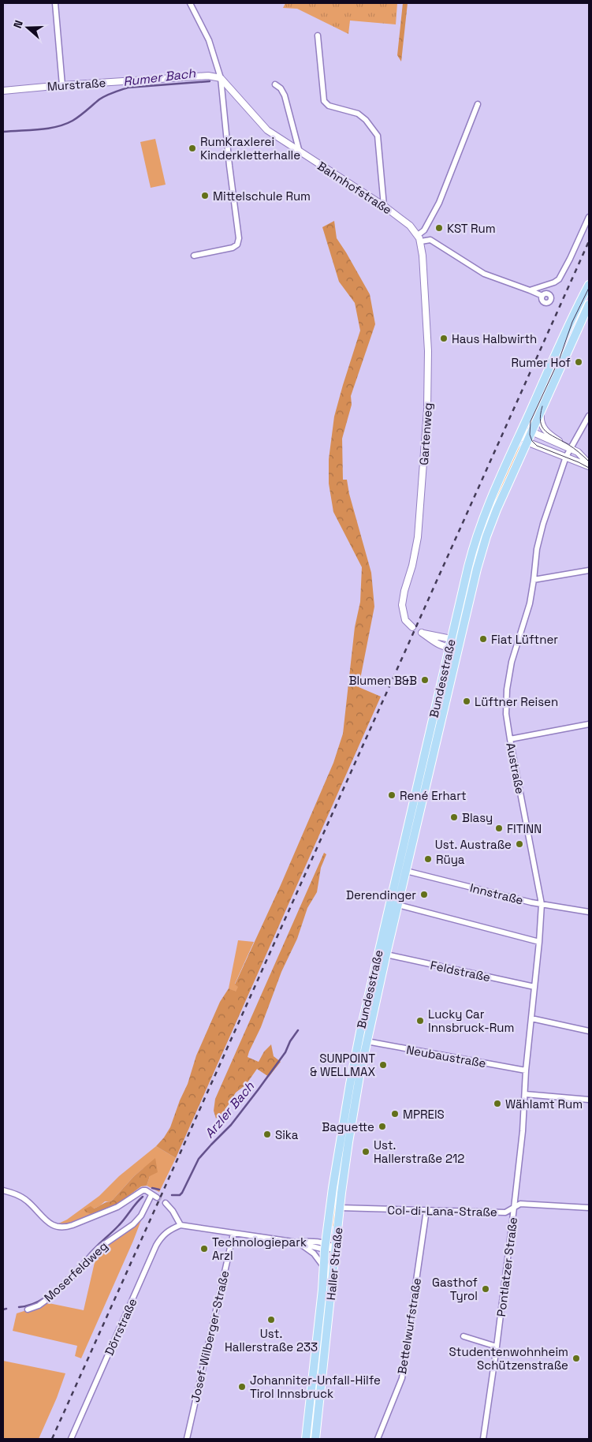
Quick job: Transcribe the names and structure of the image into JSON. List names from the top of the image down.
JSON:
{
  "streets": {
    "main road": ["Bundesstraße", "Haller Straße"],
    "street": [
      "Murstraße",
      "Bahnhofstraße",
      "Gartenweg",
      "Austraße",
      "Innstraße",
      "Feldstraße",
      "Neubaustraße",
      "Col-di-Lana-Straße",
      "Pontlatzer Straße",
      "Moserfeldweg",
      "Bettelwurfstraße",
      "Dörrstraße",
      "Josef-Wilberger-Straße"
    ]
  },
  "crossings": [
    ["Murstraße", "Bahnhofstraße"],
    ["Bahnhofstraße", "Gartenweg"],
    ["Bundesstraße", "Innstraße"],
    ["Bundesstraße", "Feldstraße"],
    ["Bundesstraße", "Neubaustraße"],
    ["Bundesstraße", "Haller Straße"],
    ["Austraße", "Innstraße"],
    ["Austraße", "Feldstraße"],
    ["Austraße", "Neubaustraße"],
    ["Austraße", "Pontlatzer Straße"],
    ["Col-di-Lana-Straße", "Haller Straße"],
    ["Col-di-Lana-Straße", "Pontlatzer Straße"],
    ["Col-di-Lana-Straße", "Bettelwurfstraße"]
  ],
  "water": ["Rumer Bach", "Arzler Bach"],
  "places": [
    "RumKraxlerei Kinderkletterhalle",
    "Mittelschule Rum",
    "KST Rum",
    "Haus Halbwirth",
    "Rumer Hof",
    "Fiat Lüftner",
    "Blumen B&B",
    "Lüftner Reisen",
    "René Erhart",
    "Blasy",
    "FITINN",
    "Ust. Austraße",
    "Rüya",
    "Derendinger",
    "Lucky Car Innsbruck-Rum",
    "SUNPOINT & WELLMAX",
    "Wählamt Rum",
    "MPREIS",
    "Baguette",
    "Sika",
    "Ust. Hallerstraße 212",
    "Technologiepark Arzl",
    "Gasthof Tyrol",
    "Ust. Hallerstraße 233",
    "Studentenwohnheim Schützenstraße",
    "Johanniter-Unfall-Hilfe Tirol Innsbruck"
  ],
  "north": "left"
}
